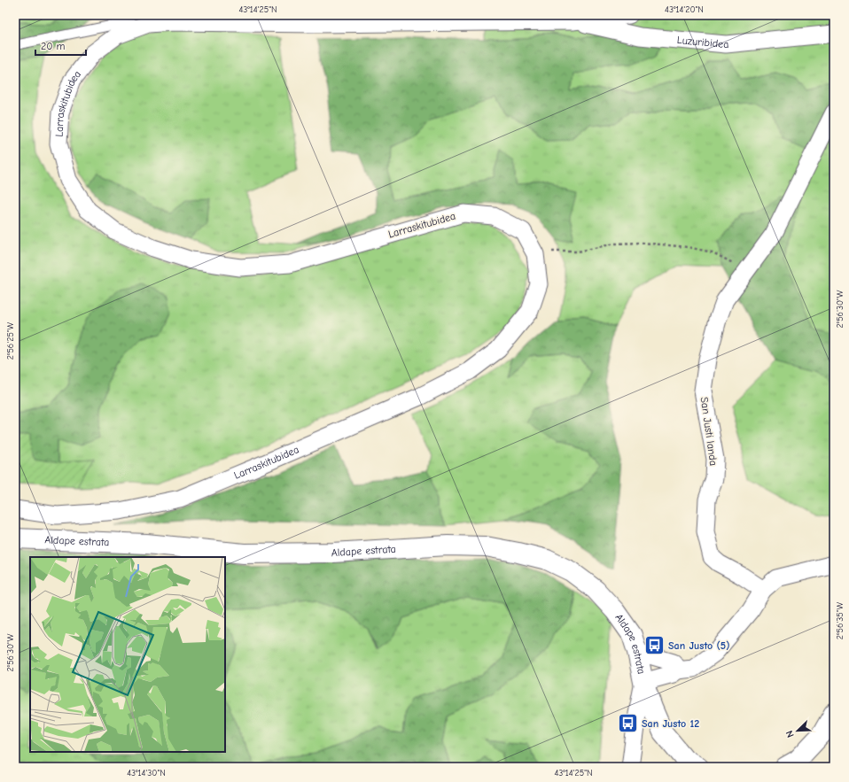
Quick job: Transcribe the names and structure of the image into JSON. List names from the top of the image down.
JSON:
{
  "streets": {
    "street": [
      "Luzuribidea",
      "Larraskitubidea",
      "San Justi landa",
      "Aldape estrata"
    ]
  },
  "crossings": [
    ["Luzuribidea", "Larraskitubidea"]
  ],
  "places": {
    "bus stop": ["San Justo (5)", "San Justo 12"]
  },
  "scale_bar": "20 m",
  "north": "bottom left",
  "coordinates": [
    "43°14'25\"N",
    "43°14'20\"N",
    "2°56'30\"W",
    "2°56'25\"W",
    "2°56'35\"W",
    "43°14'30\"N"
  ]
}
